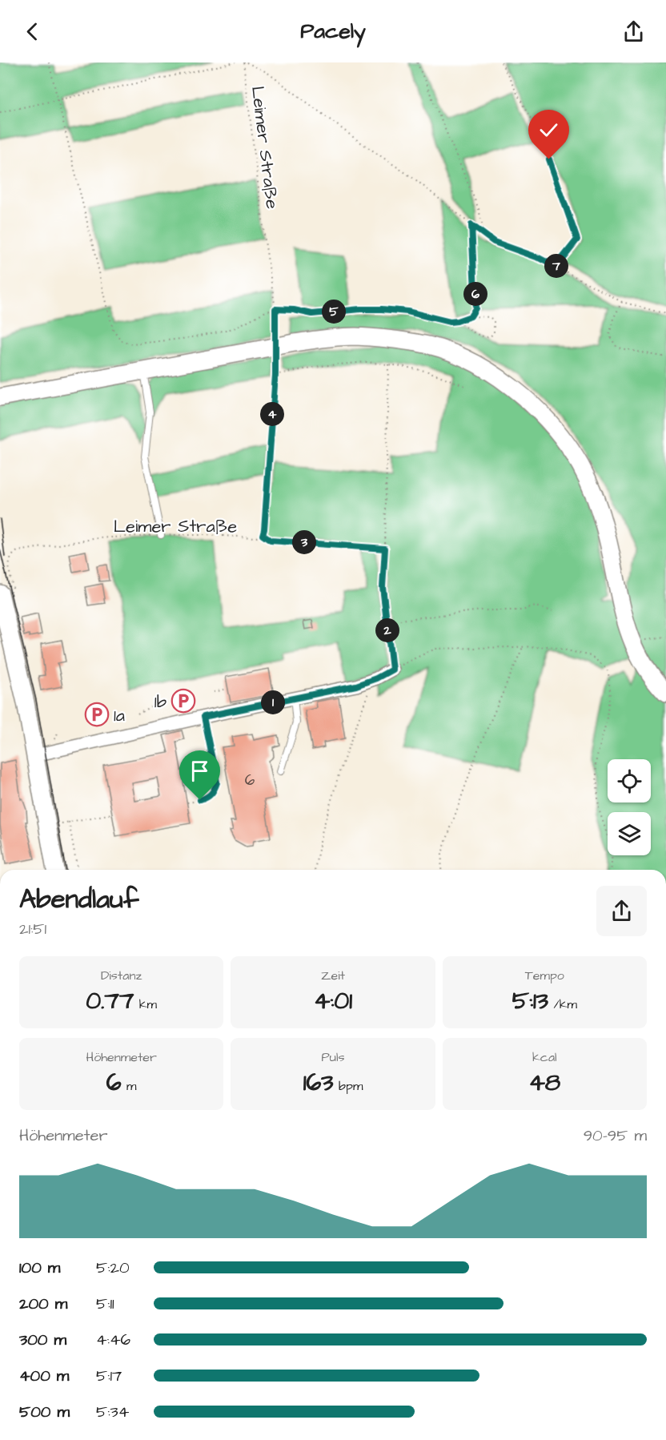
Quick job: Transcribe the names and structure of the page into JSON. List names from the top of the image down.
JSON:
{
  "streets": {
    "path": ["Leimer Straße"]
  },
  "places": {
    "parking": ["1b", "1a"]
  },
  "house_numbers": ["6"],
  "page": {
    "header": "Pacely",
    "pins": [
      "7",
      "6",
      "5",
      "4",
      "3",
      "2",
      "1"
    ],
    "heading": ["Abendlauf", "21:51"],
    "stats": [
      ["Distanz", "0.77 km"],
      ["Zeit", "4:01"],
      ["Tempo", "5:13 /km"],
      ["Höhenmeter", "6 m"],
      ["Puls", "163 bpm"],
      ["kcal", "48"]
    ],
    "chart": ["Höhenmeter", "90–95 m"],
    "list": [
      {
        "name": "100 m",
        "note": "5:20"
      },
      {
        "name": "200 m",
        "note": "5:11"
      },
      {
        "name": "300 m",
        "note": "4:46"
      },
      {
        "name": "400 m",
        "note": "5:17"
      },
      {
        "name": "500 m",
        "note": "5:34"
      }
    ]
  }
}
